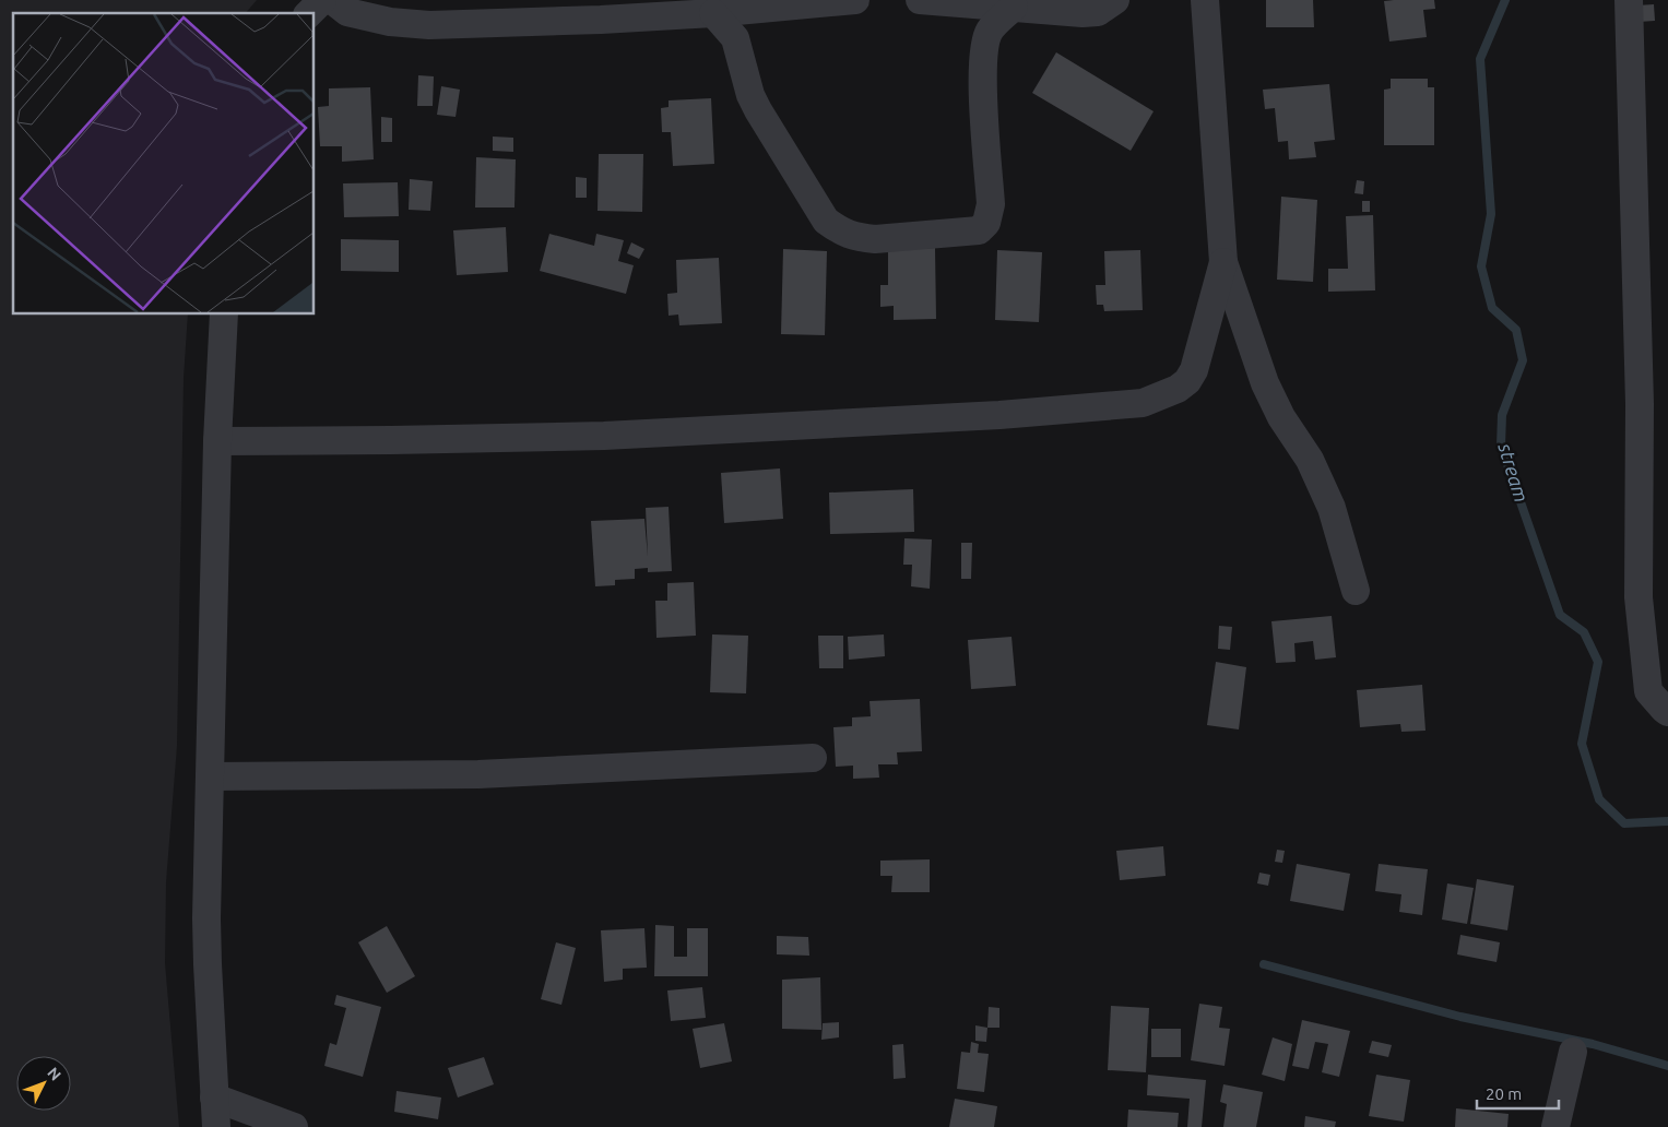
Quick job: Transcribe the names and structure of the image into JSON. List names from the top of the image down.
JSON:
{
  "water": ["stream"],
  "scale_bar": "20 m",
  "north": "top right"
}
